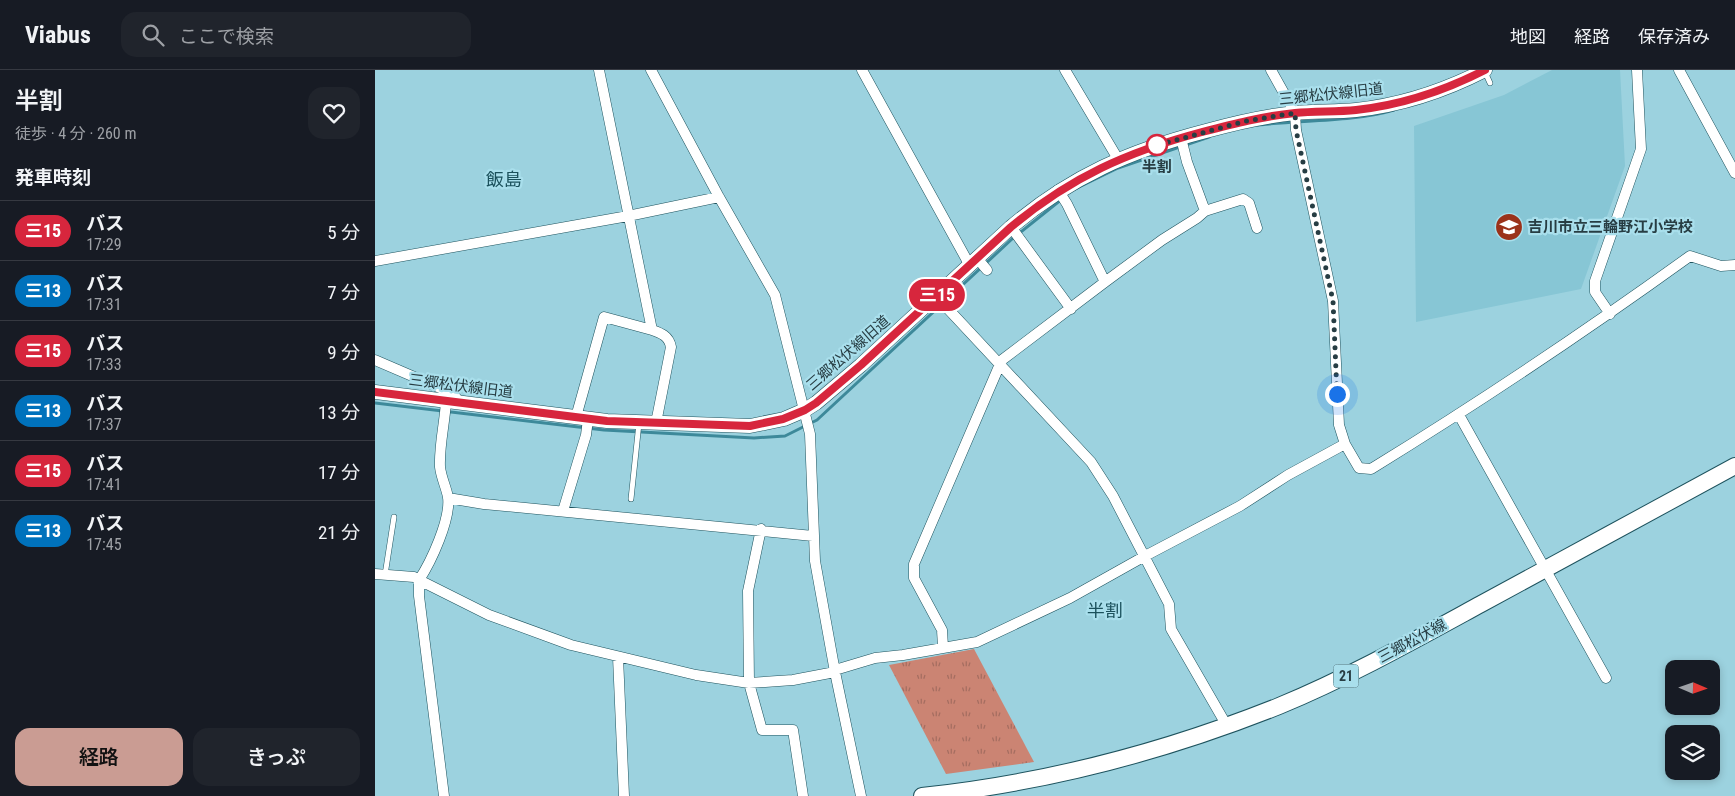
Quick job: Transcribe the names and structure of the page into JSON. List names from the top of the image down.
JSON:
{
  "streets": {
    "main road": ["三郷松伏線", "21"],
    "street": ["三郷松伏線旧道"]
  },
  "districts": ["飯島", "半割"],
  "places": {
    "other": ["半割"],
    "school or university": ["吉川市立三輪野江小学校"]
  },
  "lines": ["bus line 三15"],
  "north": "right",
  "page": {
    "header": "Viabus",
    "search": "ここで検索",
    "nav": ["地図", "経路", "保存済み"],
    "heading": [
      ["半割", "徒歩 · 4 分 · 260 m"],
      "発車時刻"
    ],
    "on_map": "三15",
    "list": [
      {
        "mark": "三15",
        "name": "バス",
        "note": "17:29",
        "value": "5 分"
      },
      {
        "mark": "三13",
        "name": "バス",
        "note": "17:31",
        "value": "7 分"
      },
      {
        "mark": "三15",
        "name": "バス",
        "note": "17:33",
        "value": "9 分"
      },
      {
        "mark": "三13",
        "name": "バス",
        "note": "17:37",
        "value": "13 分"
      },
      {
        "mark": "三15",
        "name": "バス",
        "note": "17:41",
        "value": "17 分"
      },
      {
        "mark": "三13",
        "name": "バス",
        "note": "17:45",
        "value": "21 分"
      }
    ],
    "buttons": ["経路", "きっぷ"]
  }
}
